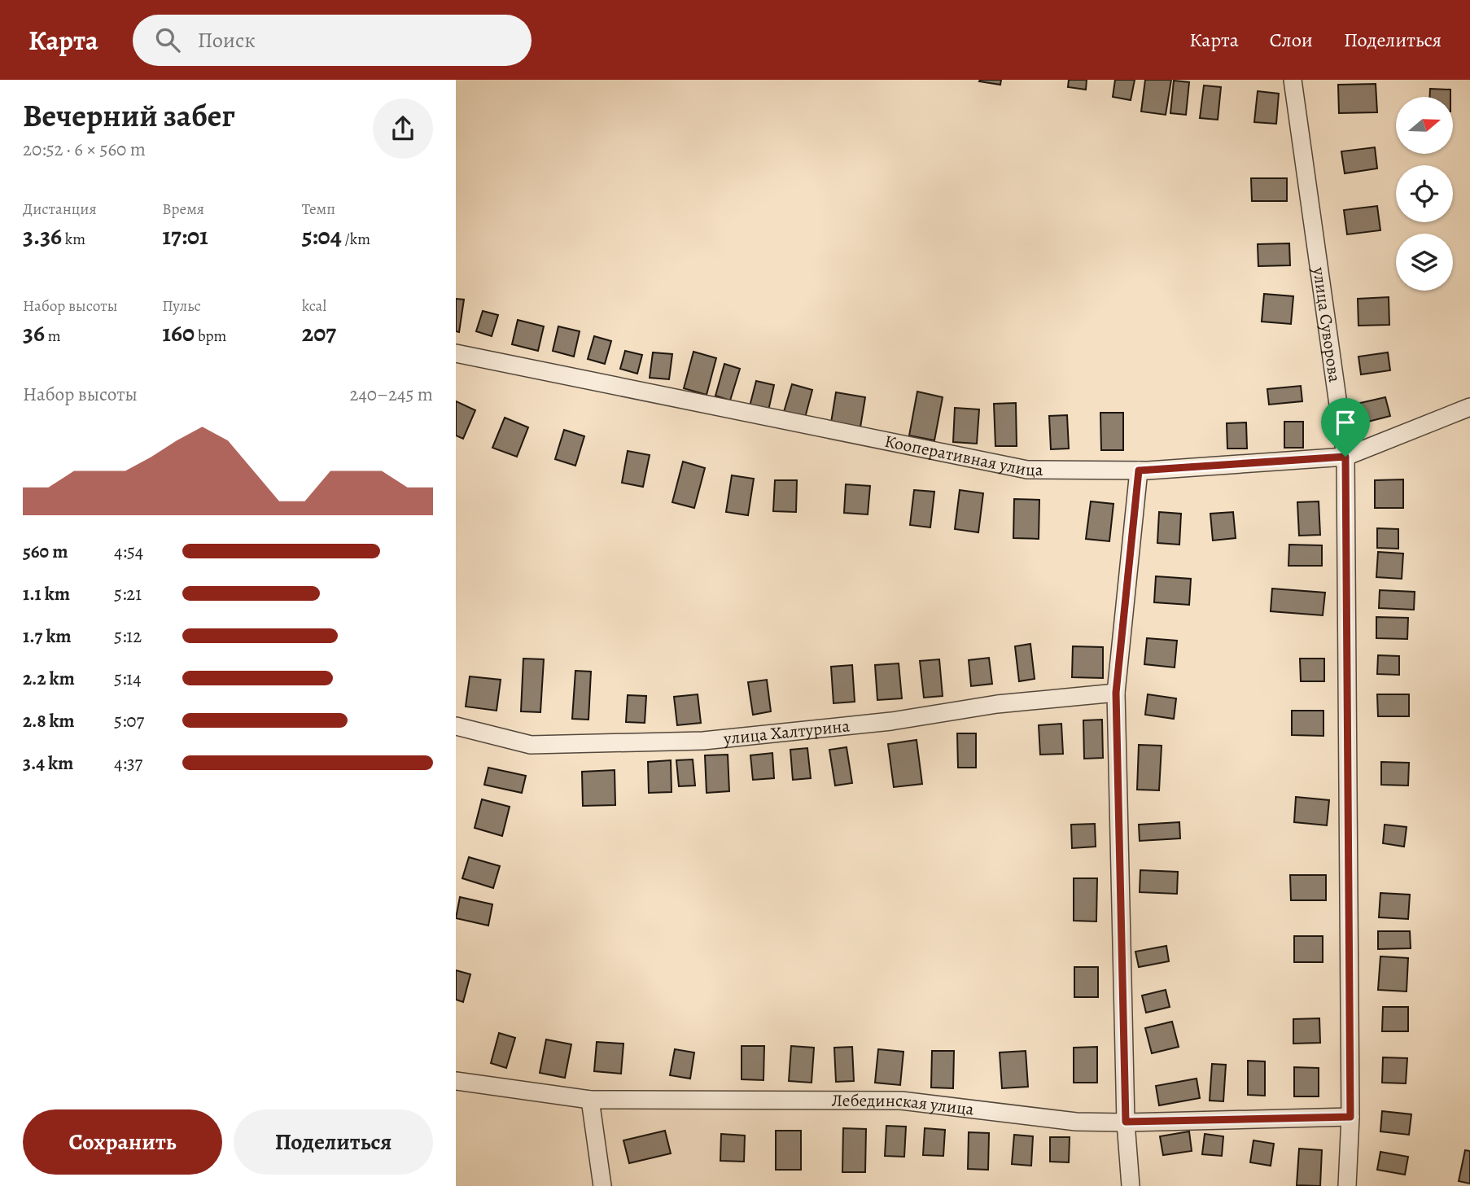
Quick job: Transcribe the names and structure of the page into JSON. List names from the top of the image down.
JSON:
{
  "streets": {
    "street": [
      "улица Суворова",
      "Кооперативная улица",
      "улица Халтурина",
      "Лебединская улица"
    ]
  },
  "crossings": [
    ["улица Суворова", "Кооперативная улица"],
    ["улица Суворова", "Лебединская улица"]
  ],
  "north": "right",
  "page": {
    "header": "Карта",
    "search": "Поиск",
    "nav": ["Карта", "Слои", "Поделиться"],
    "heading": ["Вечерний забег", "20:52 · 6 × 560 m"],
    "stats": [
      ["Дистанция", "3.36 km"],
      ["Время", "17:01"],
      ["Темп", "5:04 /km"],
      ["Набор высоты", "36 m"],
      ["Пульс", "160 bpm"],
      ["kcal", "207"]
    ],
    "chart": ["Набор высоты", "240–245 m"],
    "list": [
      {
        "name": "560 m",
        "note": "4:54"
      },
      {
        "name": "1.1 km",
        "note": "5:21"
      },
      {
        "name": "1.7 km",
        "note": "5:12"
      },
      {
        "name": "2.2 km",
        "note": "5:14"
      },
      {
        "name": "2.8 km",
        "note": "5:07"
      },
      {
        "name": "3.4 km",
        "note": "4:37"
      }
    ],
    "buttons": ["Сохранить", "Поделиться"]
  }
}
